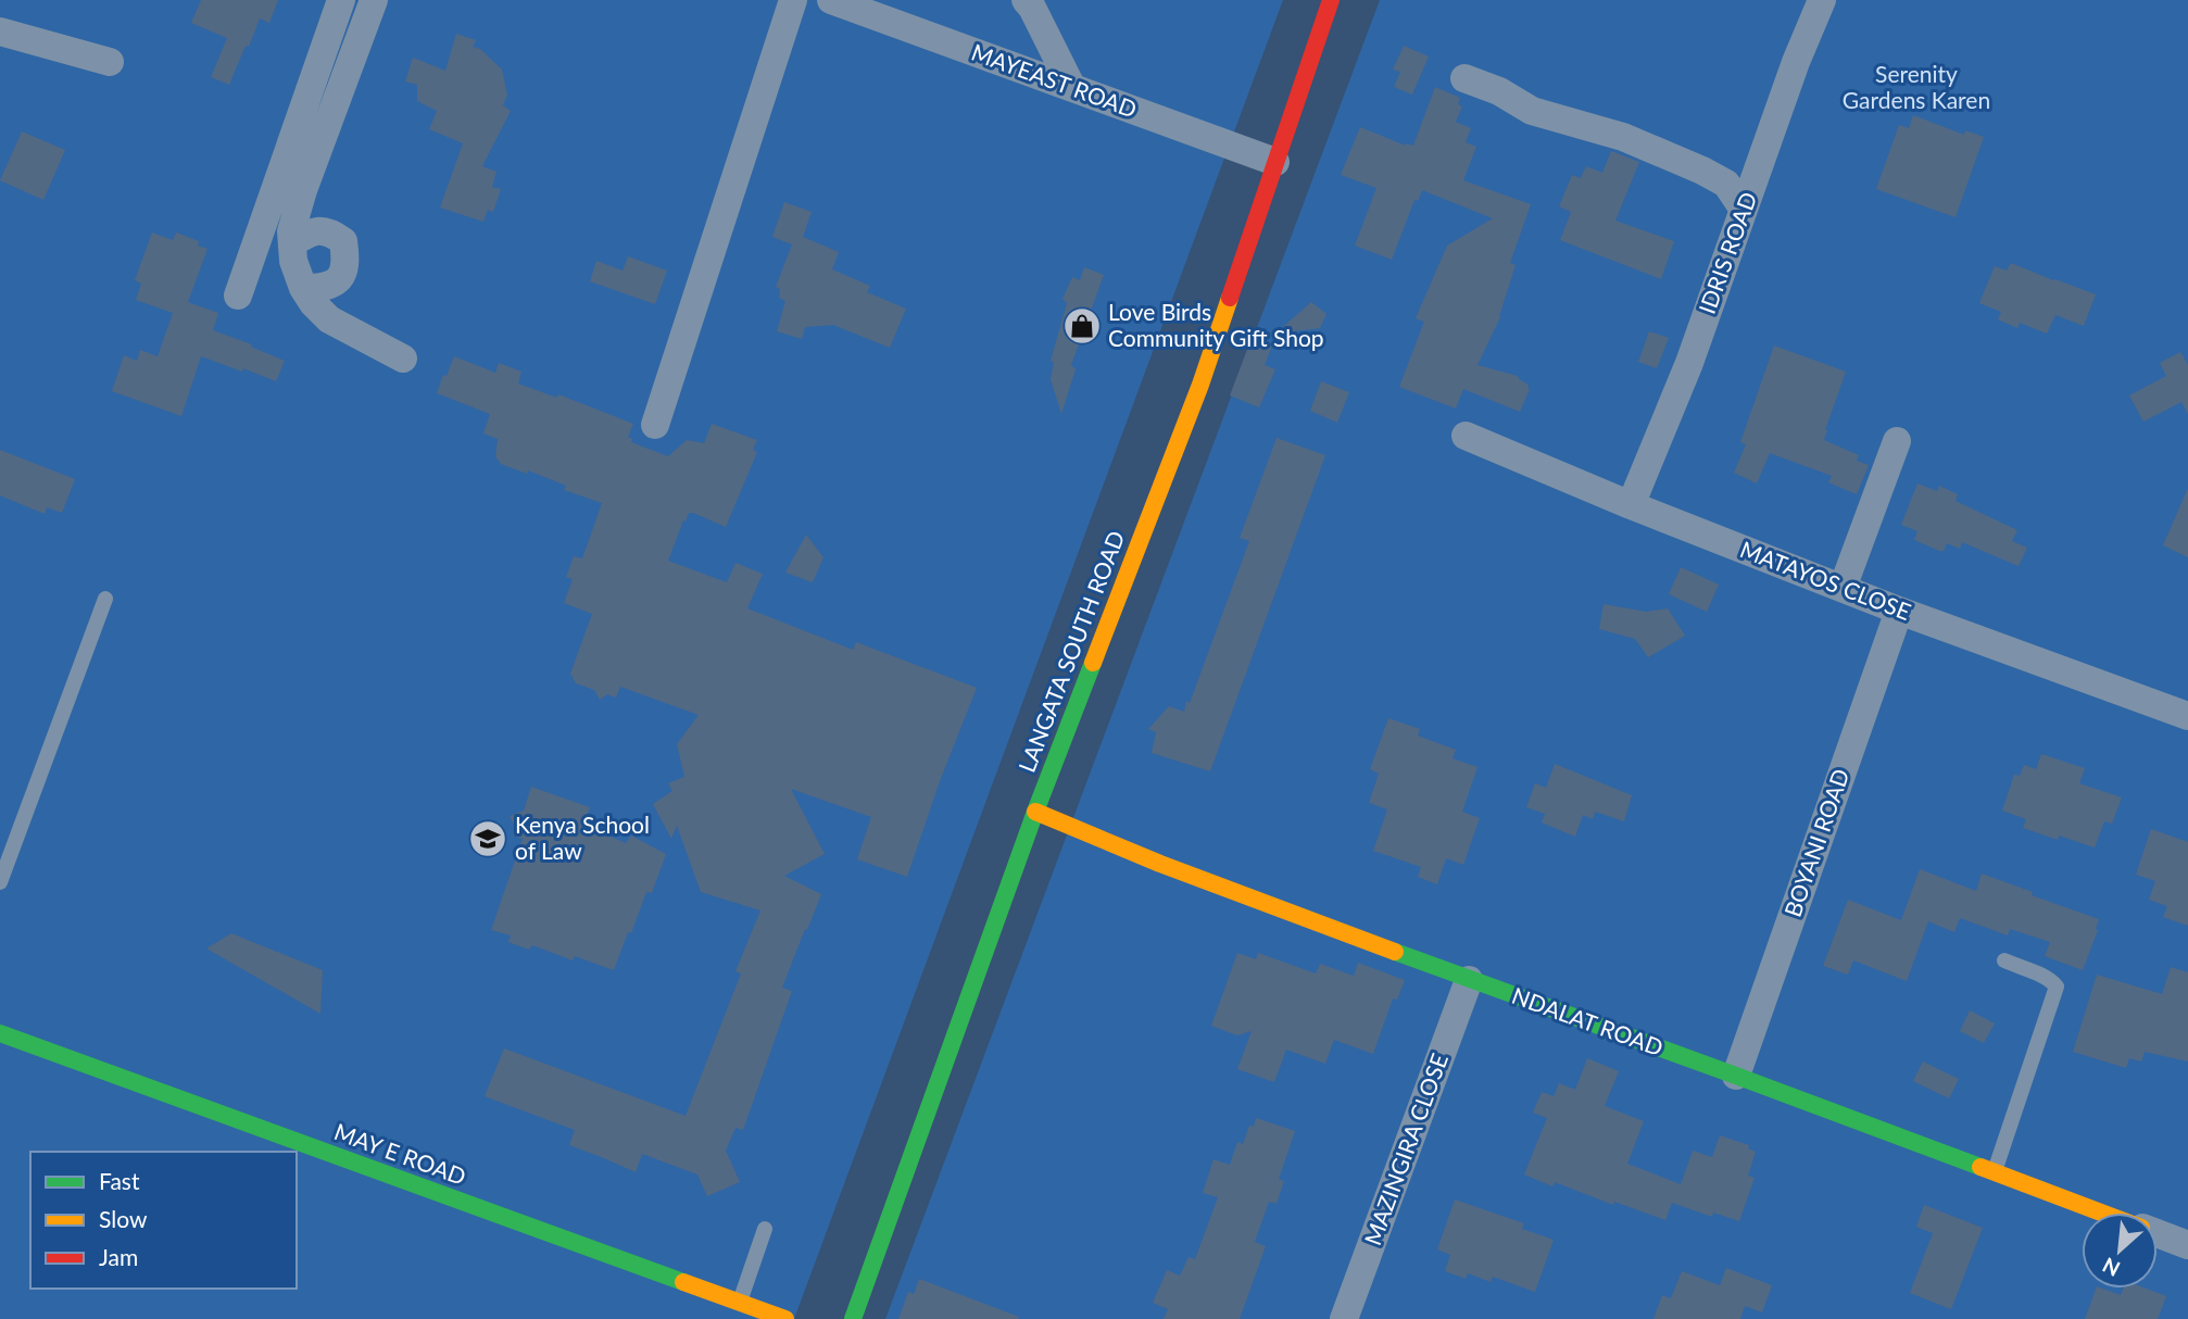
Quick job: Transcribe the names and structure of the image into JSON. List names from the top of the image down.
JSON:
{
  "streets": {
    "street": [
      "MAYEAST ROAD",
      "IDRIS ROAD",
      "MATAYOS CLOSE",
      "LANGATA SOUTH ROAD",
      "BOYANI ROAD",
      "NDALAT ROAD",
      "MAZINGIRA CLOSE",
      "MAY E ROAD"
    ]
  },
  "crossings": [
    ["MAYEAST ROAD", "LANGATA SOUTH ROAD"],
    ["IDRIS ROAD", "MATAYOS CLOSE"],
    ["MATAYOS CLOSE", "BOYANI ROAD"],
    ["LANGATA SOUTH ROAD", "NDALAT ROAD"],
    ["BOYANI ROAD", "NDALAT ROAD"],
    ["NDALAT ROAD", "MAZINGIRA CLOSE"]
  ],
  "parks": ["Serenity Gardens Karen"],
  "places": {
    "shop": ["Love Birds Community Gift Shop"],
    "school or university": ["Kenya School of Law"]
  },
  "legend": ["Fast", "Slow", "Jam"],
  "north": "bottom left"
}
